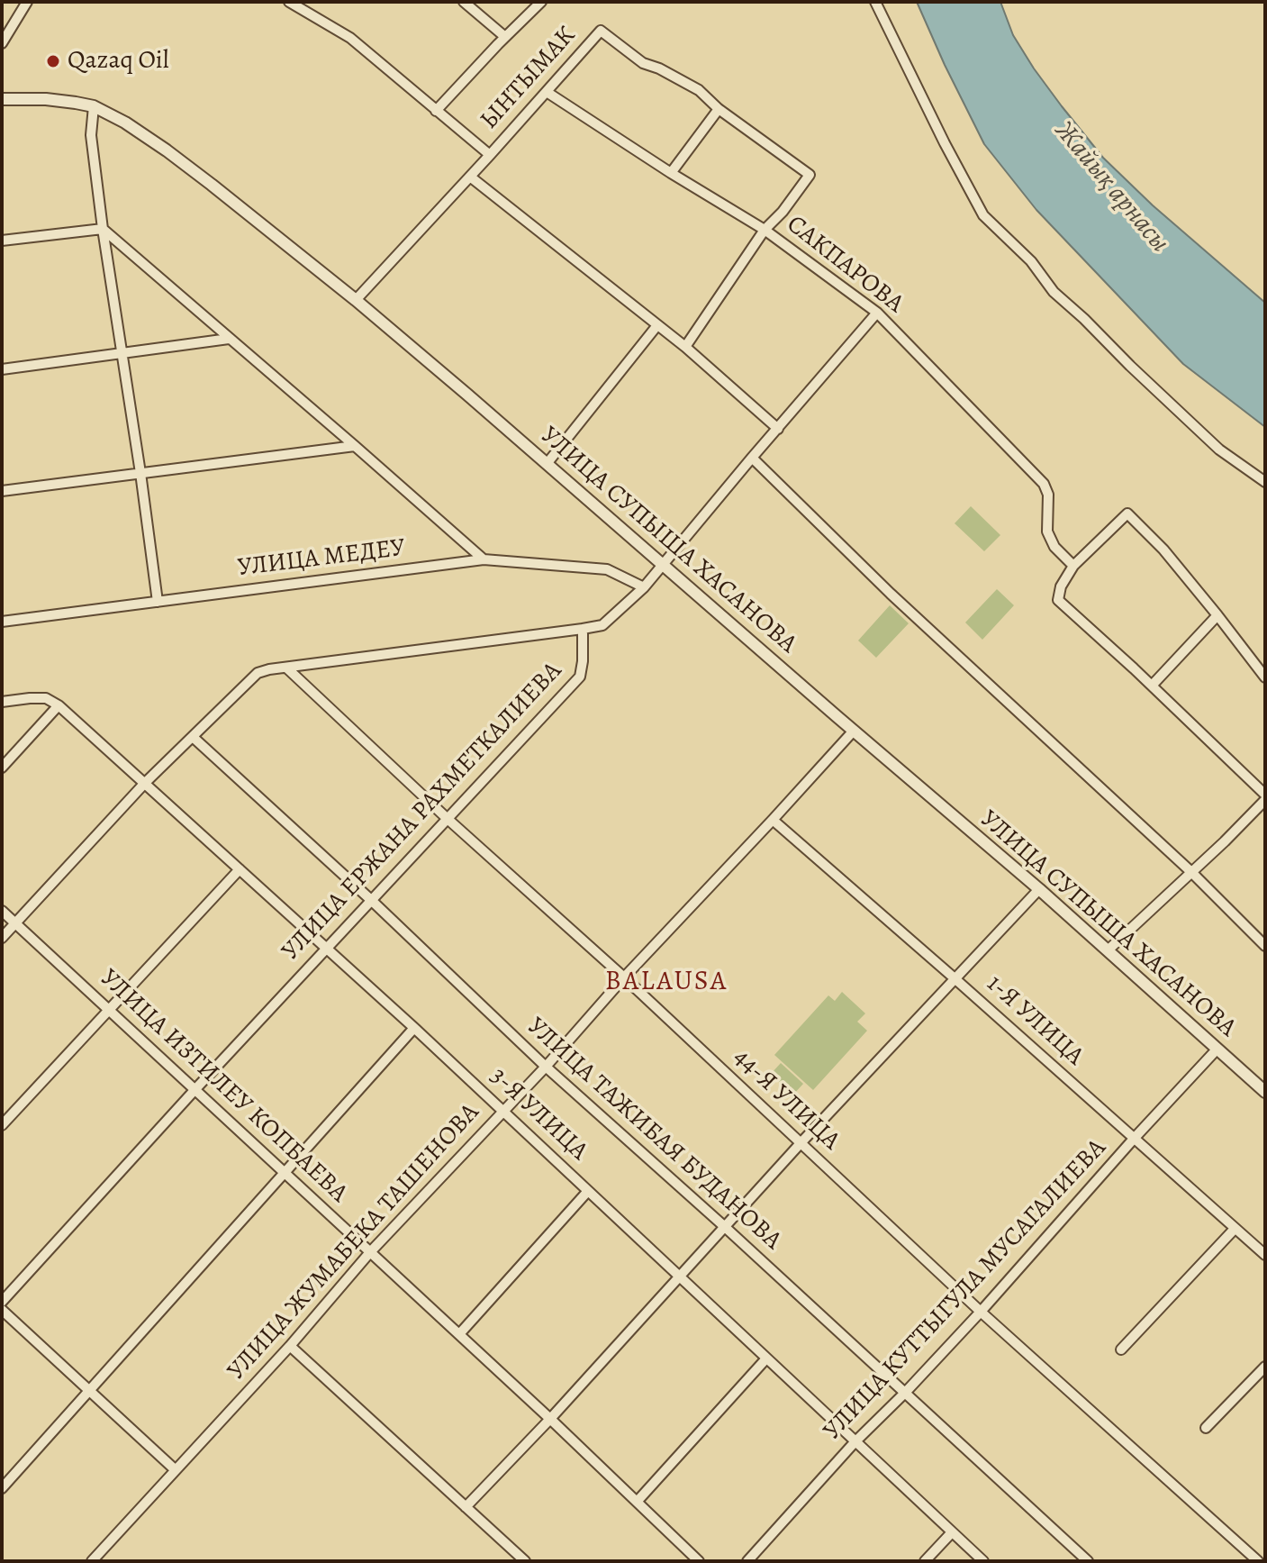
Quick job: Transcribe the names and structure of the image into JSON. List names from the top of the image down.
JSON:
{
  "streets": {
    "street": [
      "ЫНТЫМАК",
      "САКПАРОВА",
      "УЛИЦА СУПЫША ХАСАНОВА",
      "УЛИЦА МЕДЕУ",
      "УЛИЦА ЕРЖАНА РАХМЕТКАЛИЕВА",
      "1-Я УЛИЦА",
      "УЛИЦА ИЗТИЛЕУ КОПБАЕВА",
      "44-Я УЛИЦА",
      "3-Я УЛИЦА",
      "УЛИЦА ТАЖИБАЯ БУДАНОВА",
      "УЛИЦА ЖУМАБЕКА ТАШЕНОВА",
      "УЛИЦА КУТТЫГУЛА МУСАГАЛИЕВА"
    ]
  },
  "crossings": [
    ["ЫНТЫМАК", "САКПАРОВА"],
    ["ЫНТЫМАК", "УЛИЦА СУПЫША ХАСАНОВА"],
    ["УЛИЦА СУПЫША ХАСАНОВА", "УЛИЦА ЖУМАБЕКА ТАШЕНОВА"],
    ["УЛИЦА СУПЫША ХАСАНОВА", "УЛИЦА КУТТЫГУЛА МУСАГАЛИЕВА"],
    ["УЛИЦА ЕРЖАНА РАХМЕТКАЛИЕВА", "УЛИЦА ИЗТИЛЕУ КОПБАЕВА"],
    ["УЛИЦА ЕРЖАНА РАХМЕТКАЛИЕВА", "44-Я УЛИЦА"],
    ["УЛИЦА ЕРЖАНА РАХМЕТКАЛИЕВА", "3-Я УЛИЦА"],
    ["УЛИЦА ЕРЖАНА РАХМЕТКАЛИЕВА", "УЛИЦА ТАЖИБАЯ БУДАНОВА"],
    ["1-Я УЛИЦА", "УЛИЦА ЖУМАБЕКА ТАШЕНОВА"],
    ["1-Я УЛИЦА", "УЛИЦА КУТТЫГУЛА МУСАГАЛИЕВА"],
    ["УЛИЦА ИЗТИЛЕУ КОПБАЕВА", "УЛИЦА ЖУМАБЕКА ТАШЕНОВА"],
    ["44-Я УЛИЦА", "УЛИЦА ЖУМАБЕКА ТАШЕНОВА"],
    ["44-Я УЛИЦА", "УЛИЦА КУТТЫГУЛА МУСАГАЛИЕВА"],
    ["3-Я УЛИЦА", "УЛИЦА ЖУМАБЕКА ТАШЕНОВА"],
    ["3-Я УЛИЦА", "УЛИЦА КУТТЫГУЛА МУСАГАЛИЕВА"],
    ["УЛИЦА ТАЖИБАЯ БУДАНОВА", "УЛИЦА ЖУМАБЕКА ТАШЕНОВА"],
    ["УЛИЦА ТАЖИБАЯ БУДАНОВА", "УЛИЦА КУТТЫГУЛА МУСАГАЛИЕВА"]
  ],
  "districts": ["BALAUSA"],
  "water": ["Жайық арнасы"],
  "places": ["Qazaq Oil"]
}
